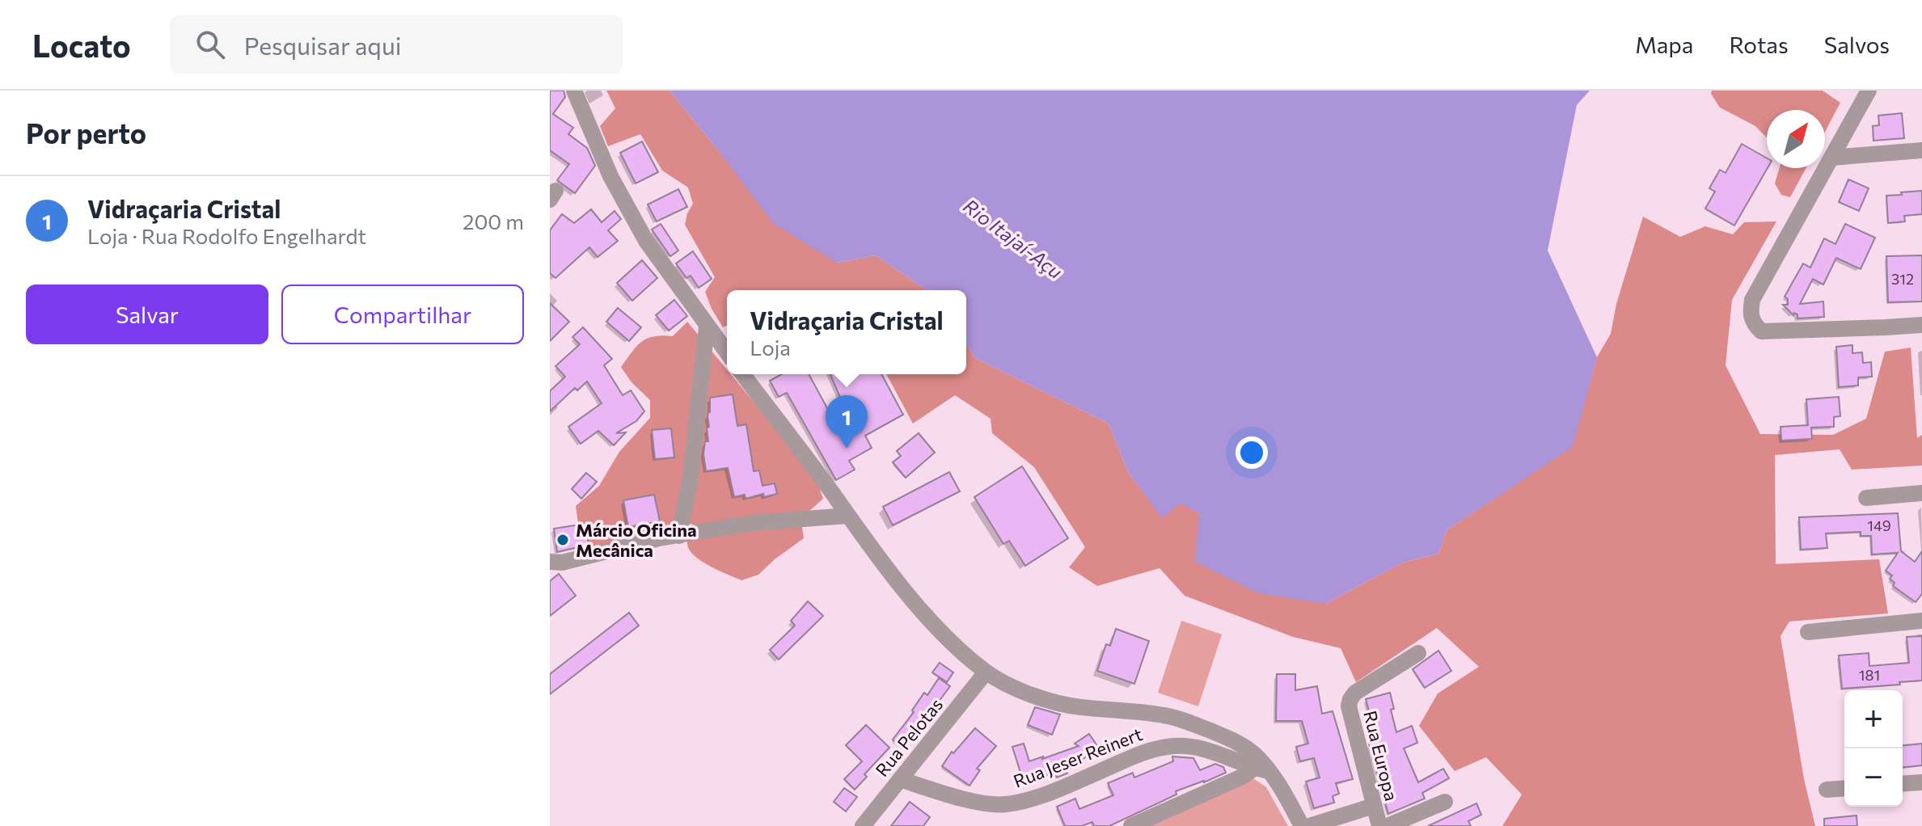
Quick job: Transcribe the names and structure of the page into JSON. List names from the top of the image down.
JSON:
{
  "streets": {
    "street": ["Rua Pelotas", "Rua Europa", "Rua Jeser Reinert"]
  },
  "crossings": [
    ["Rua Pelotas", "Rua Jeser Reinert"]
  ],
  "water": ["Rio Itajaí-Açu"],
  "places": ["Márcio Oficina Mecânica"],
  "house_numbers": ["312", "149", "181"],
  "north": "top right",
  "page": {
    "header": "Locato",
    "search": "Pesquisar aqui",
    "nav": ["Mapa", "Rotas", "Salvos"],
    "heading": "Por perto",
    "list": [
      {
        "mark": "1",
        "name": "Vidraçaria Cristal",
        "note": "Loja · Rua Rodolfo Engelhardt",
        "value": "200 m"
      }
    ],
    "buttons": ["Salvar", "Compartilhar"],
    "popup": ["Vidraçaria Cristal", "Loja"],
    "pins": "1",
    "map_buttons": ["+", "−"]
  }
}
